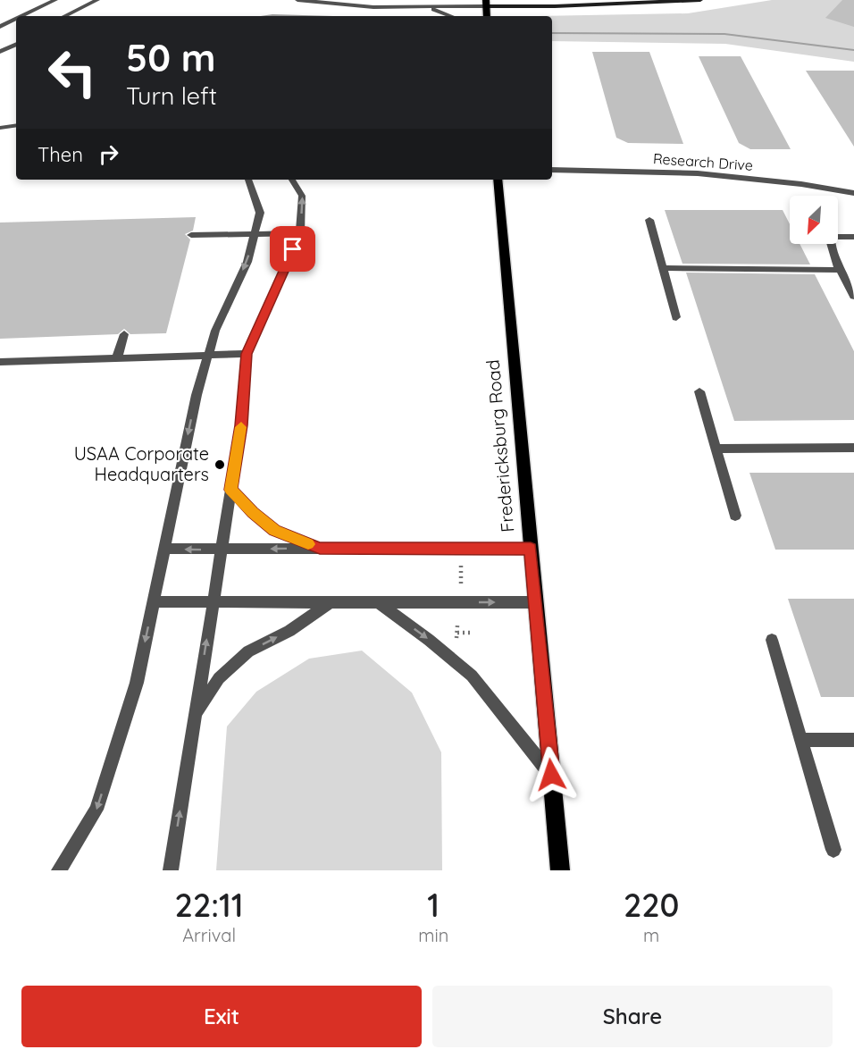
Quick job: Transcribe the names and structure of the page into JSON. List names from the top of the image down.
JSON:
{
  "streets": {
    "main road": ["Fredericksburg Road"],
    "street": ["Research Drive"]
  },
  "places": ["USAA Corporate Headquarters"],
  "north": "bottom left",
  "page": {
    "turn": ["50 m", "Turn left"],
    "then": "Then",
    "eta": [
      "22:11",
      "Arrival",
      "1",
      "min",
      "220",
      "m"
    ],
    "buttons": ["Exit", "Share"]
  }
}
